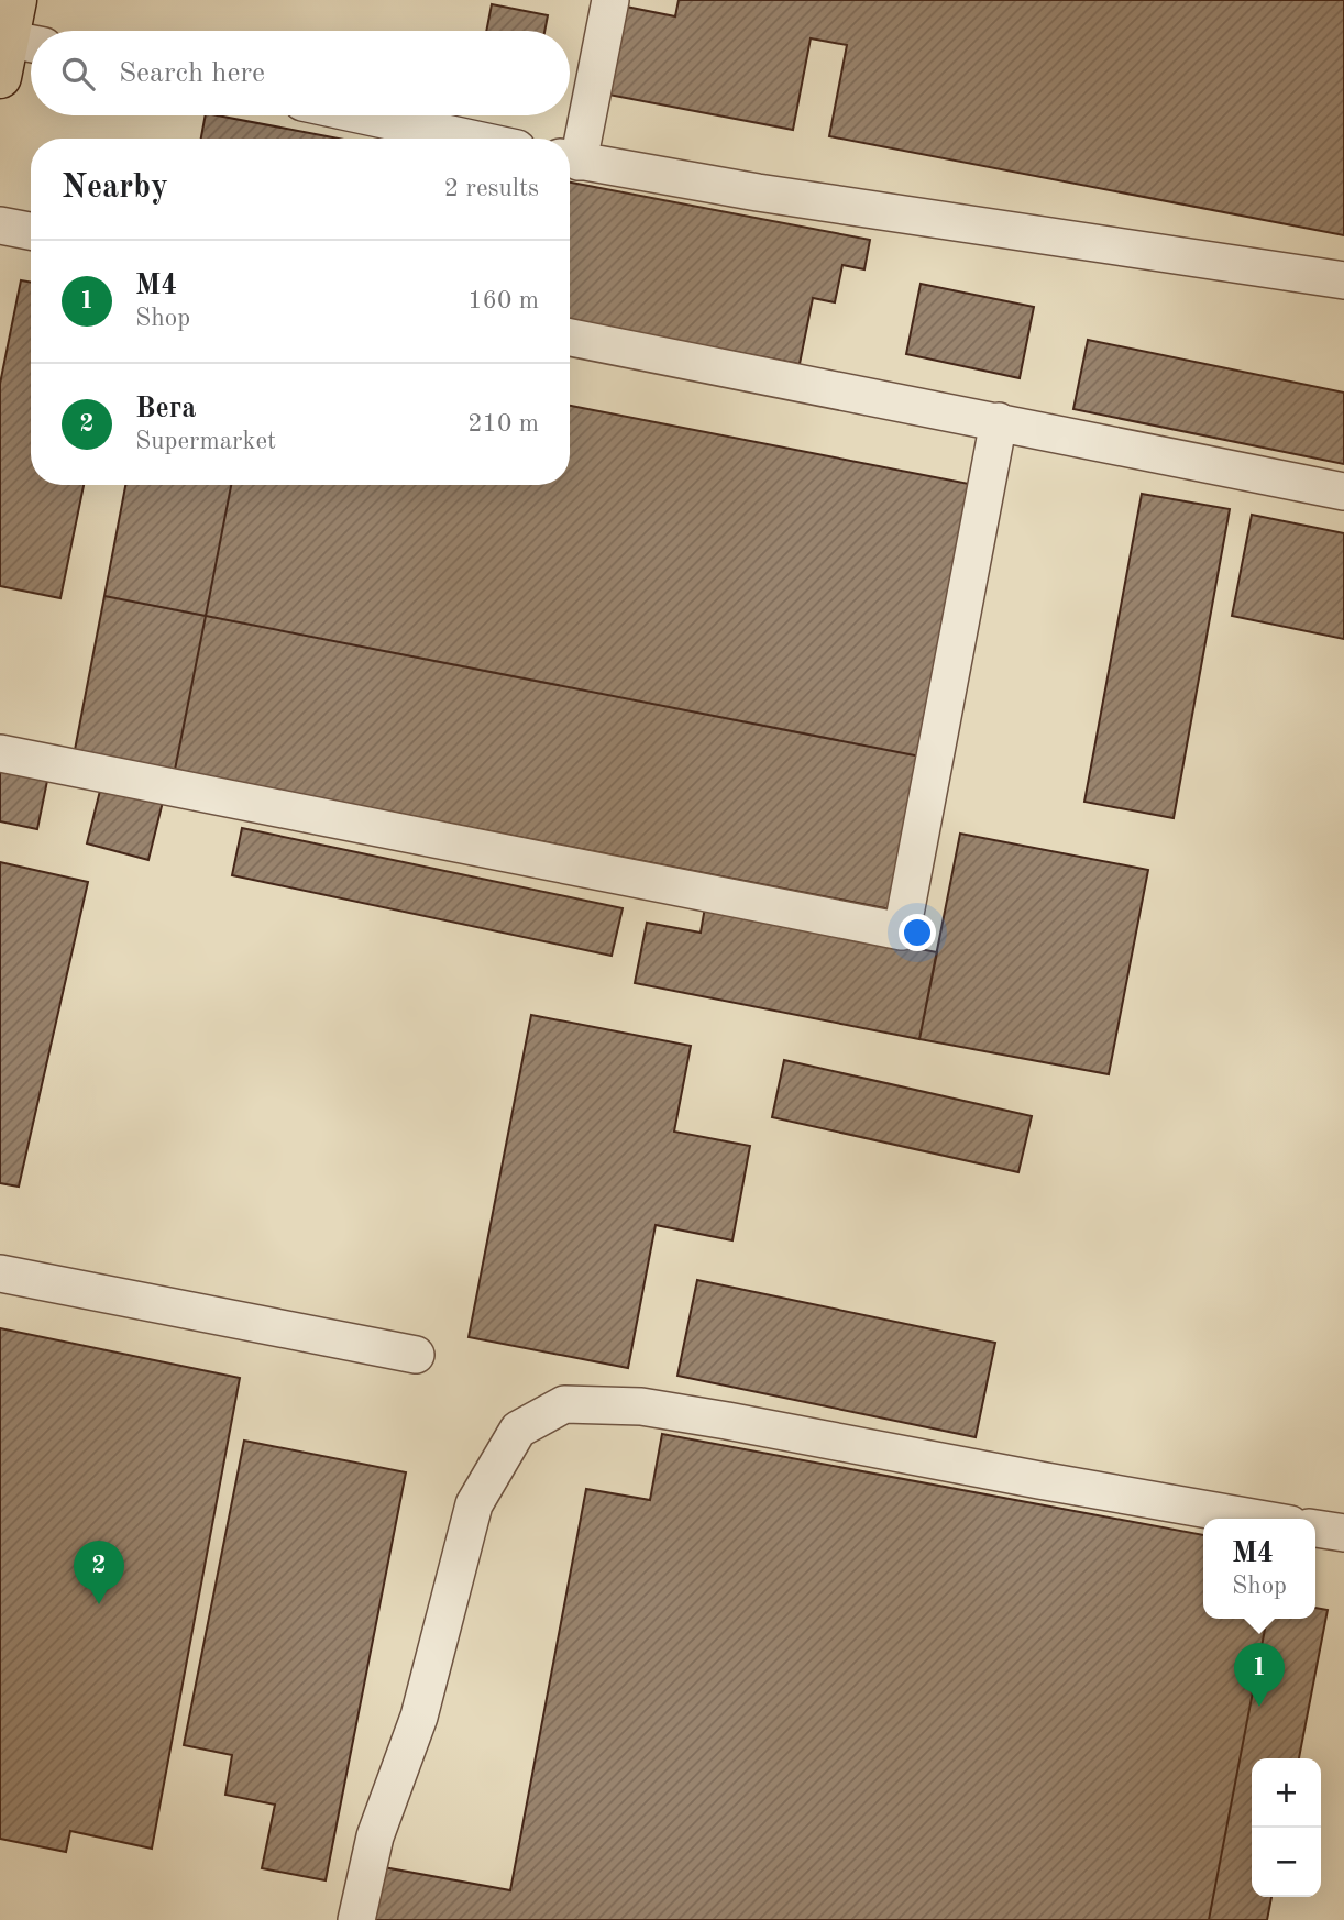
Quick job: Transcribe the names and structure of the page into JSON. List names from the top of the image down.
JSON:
{
  "page": {
    "search": "Search here",
    "heading": ["Nearby", "2 results"],
    "list": [
      {
        "mark": "1",
        "name": "М4",
        "note": "Shop",
        "value": "160 m"
      },
      {
        "mark": "2",
        "name": "Вега",
        "note": "Supermarket",
        "value": "210 m"
      }
    ],
    "popup": ["М4", "Shop"],
    "pins": ["2", "1"],
    "map_buttons": ["+", "−"]
  }
}
